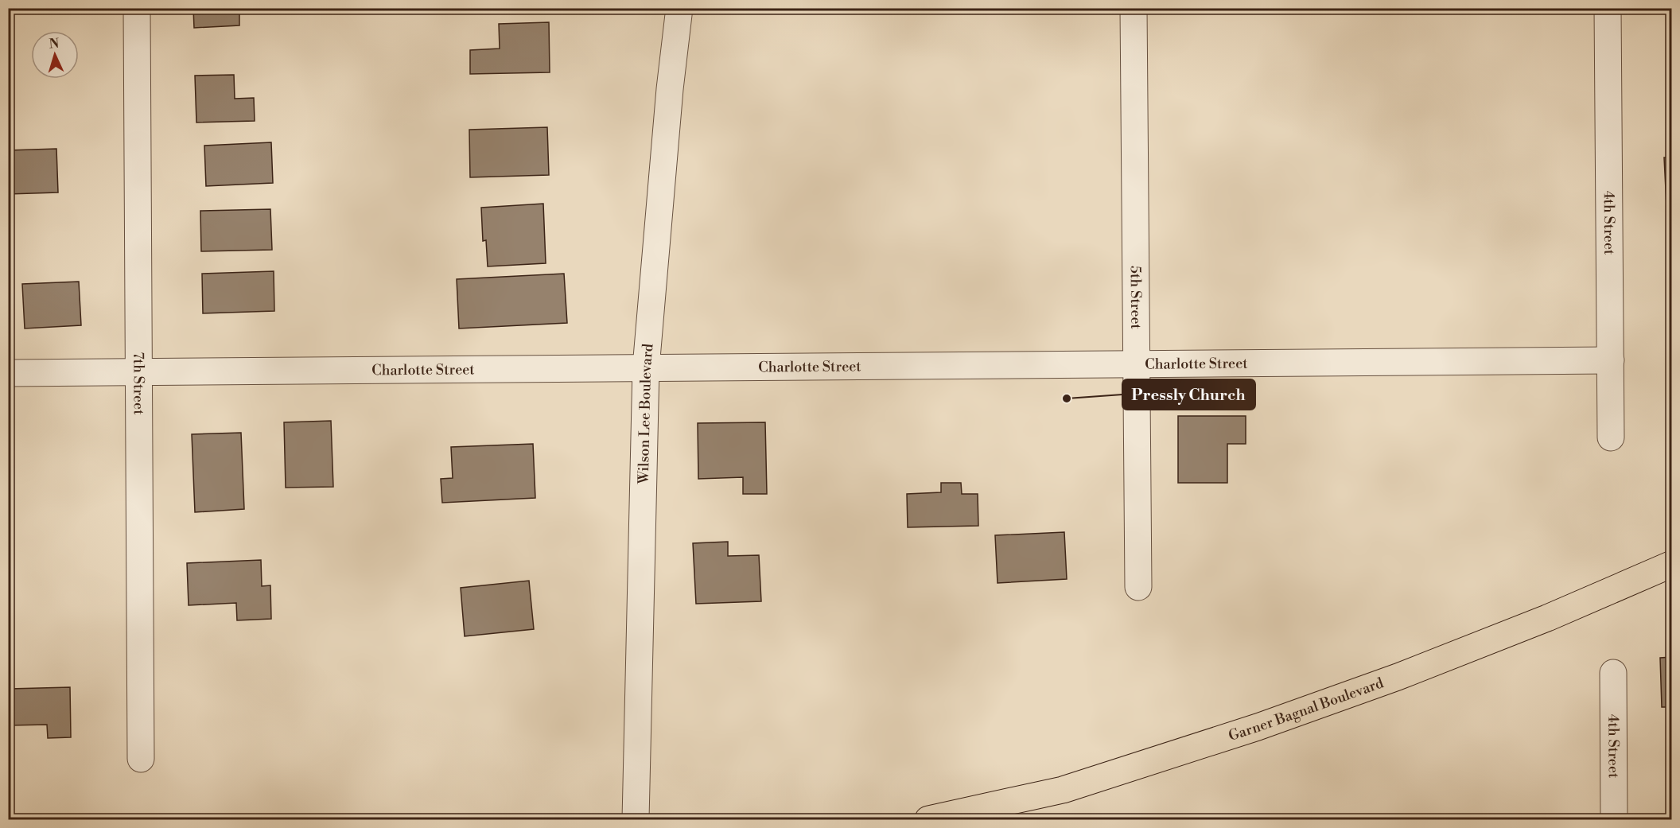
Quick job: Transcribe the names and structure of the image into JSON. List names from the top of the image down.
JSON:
{
  "streets": {
    "highway": ["Garner Bagnal Boulevard"],
    "street": [
      "4th Street",
      "5th Street",
      "Charlotte Street",
      "7th Street",
      "Wilson Lee Boulevard"
    ]
  },
  "crossings": [
    ["4th Street", "Charlotte Street"],
    ["5th Street", "Charlotte Street"],
    ["Charlotte Street", "7th Street"],
    ["Charlotte Street", "Wilson Lee Boulevard"]
  ],
  "places": ["Pressly Church"],
  "north": "top"
}
